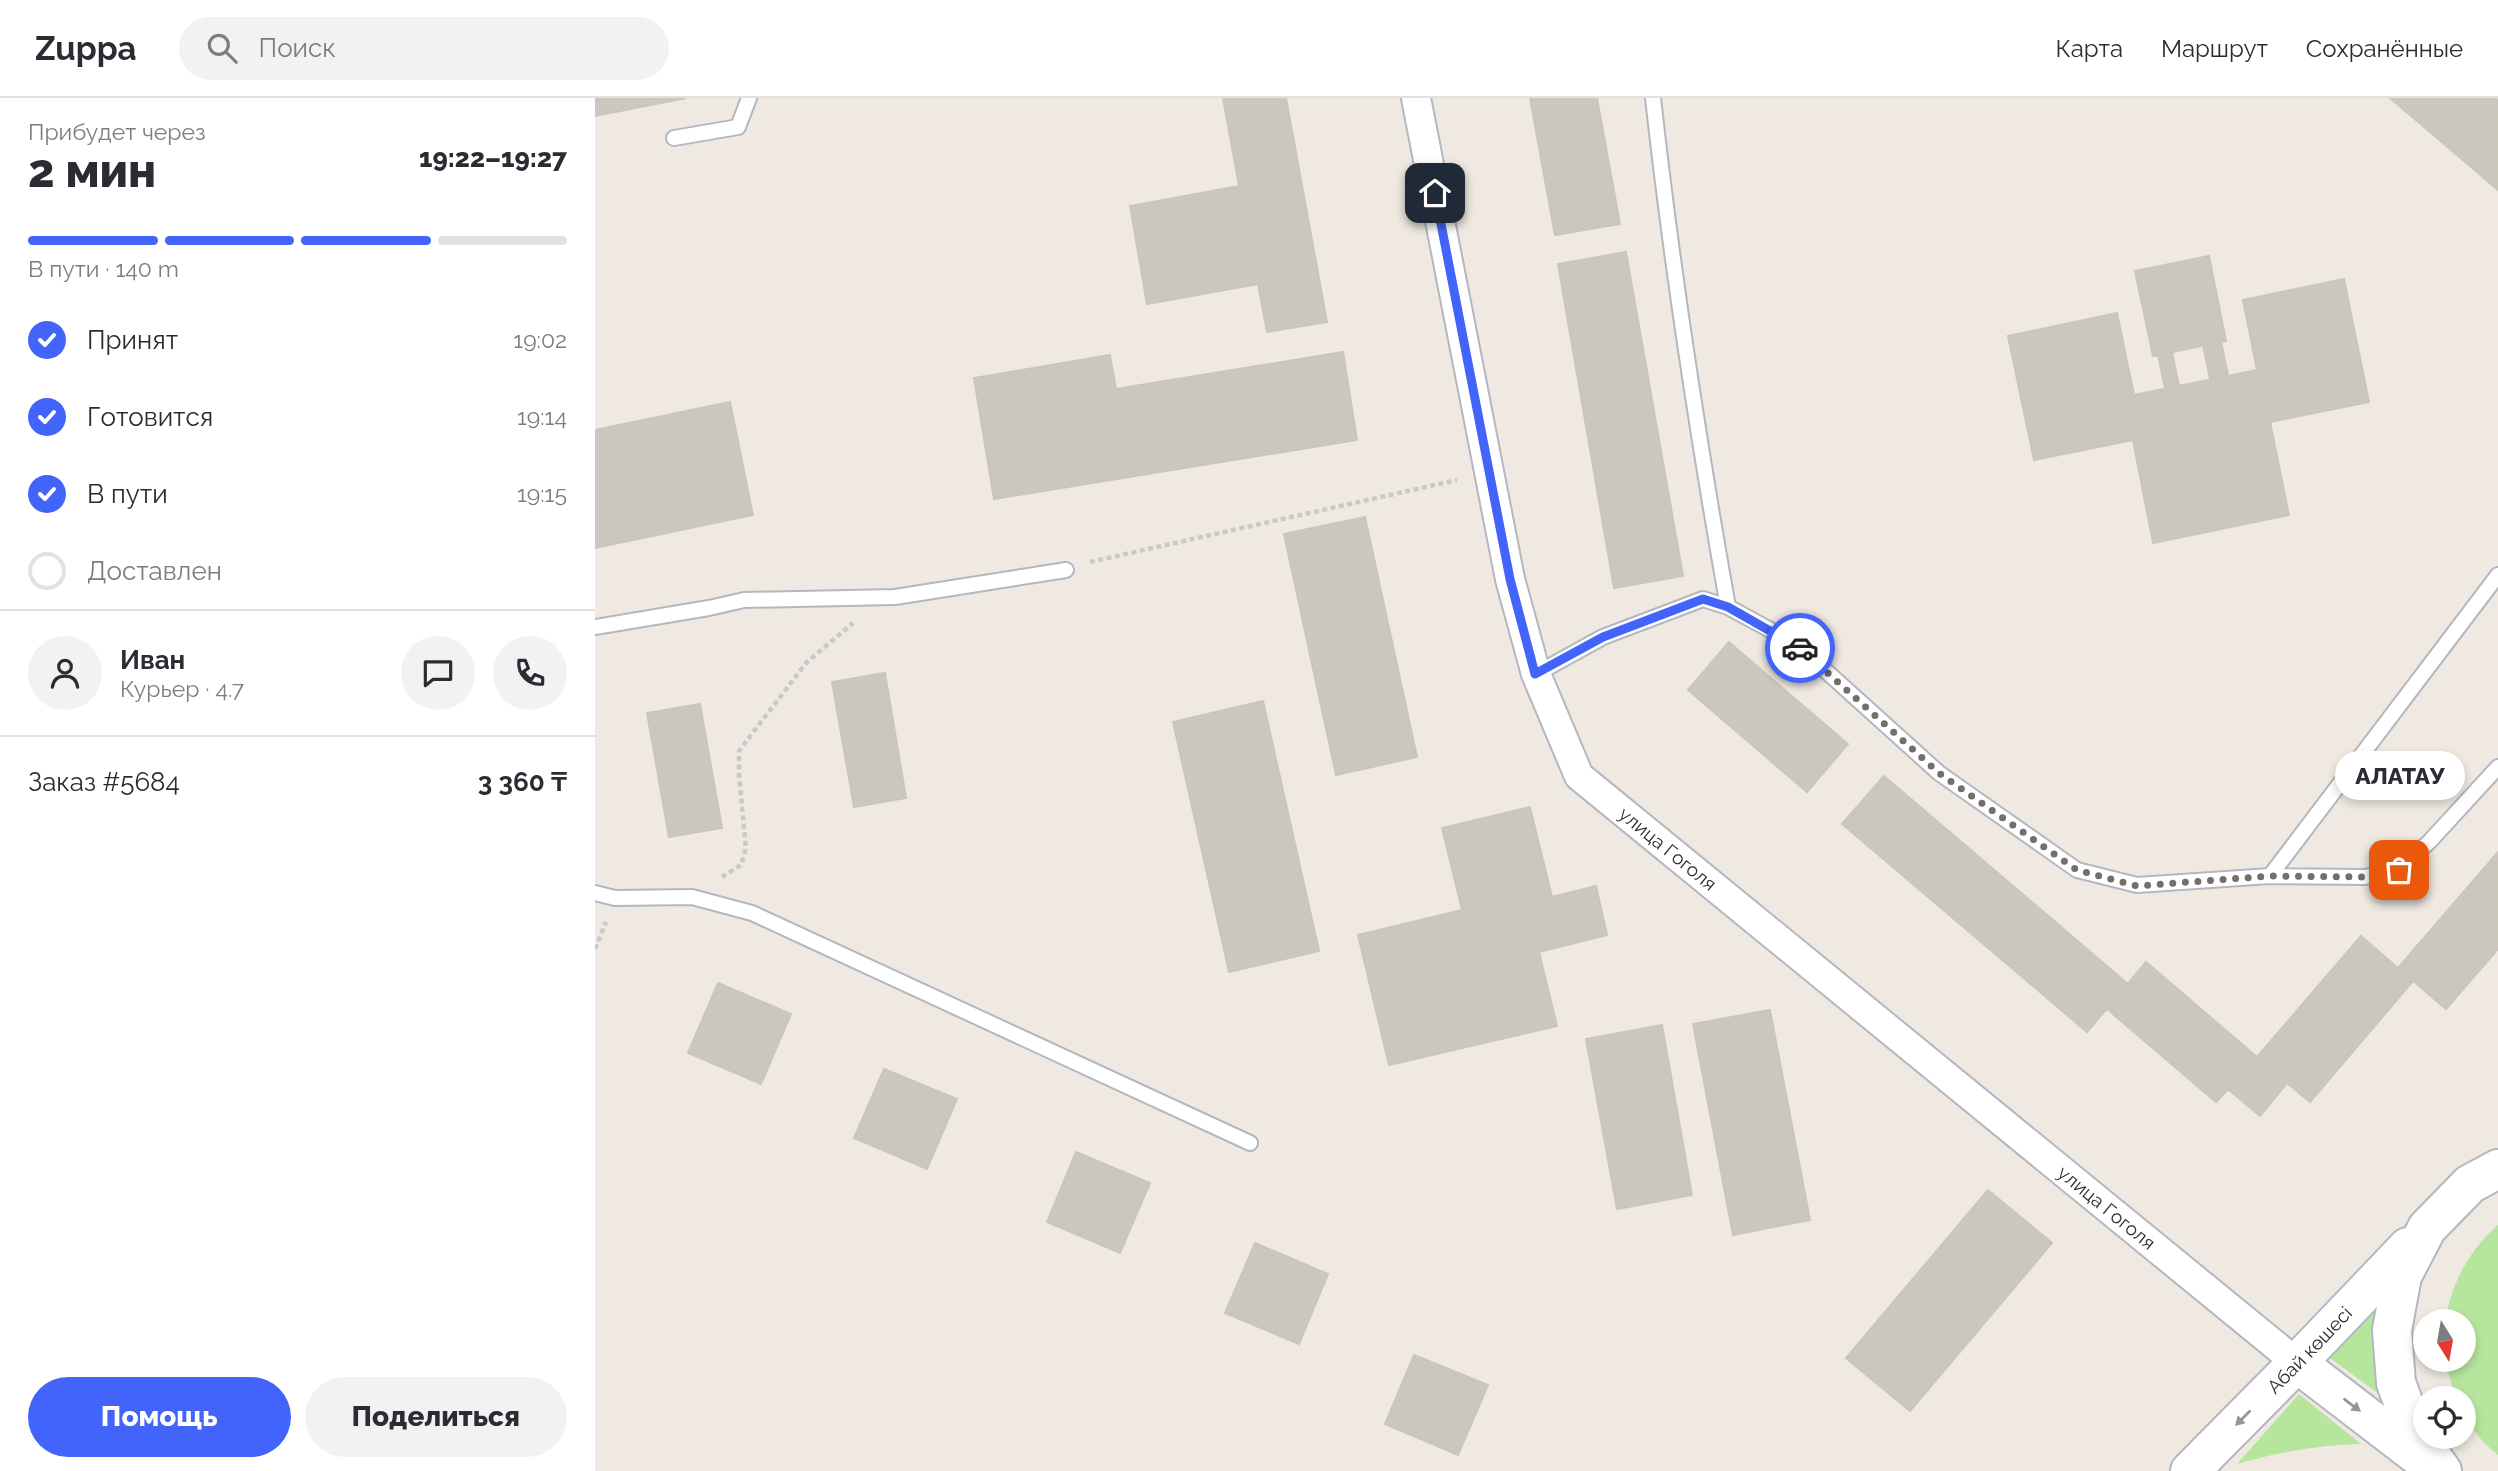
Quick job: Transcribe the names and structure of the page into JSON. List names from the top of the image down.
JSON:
{
  "streets": {
    "main road": ["Абай көшесі"],
    "street": ["улица Гоголя"]
  },
  "crossings": [
    ["улица Гоголя", "Абай көшесі"]
  ],
  "one_way": ["Абай көшесі"],
  "places": ["АЛАТАУ"],
  "north": "bottom",
  "page": {
    "header": "Zuppa",
    "search": "Поиск",
    "nav": ["Карта", "Маршрут", "Сохранённые"],
    "heading": ["2 мин", "Прибудет через", "19:22–19:27"],
    "panel": [
      "Иван",
      "Курьер · 4.7",
      "Заказ #5684",
      "3 360 ₸"
    ],
    "bar": "В пути · 140 m",
    "list": [
      ["Принят", "19:02"],
      ["Готовится", "19:14"],
      ["В пути", "19:15"],
      "Доставлен"
    ],
    "bubble": "АЛАТАУ",
    "buttons": ["Помощь", "Поделиться"]
  }
}
